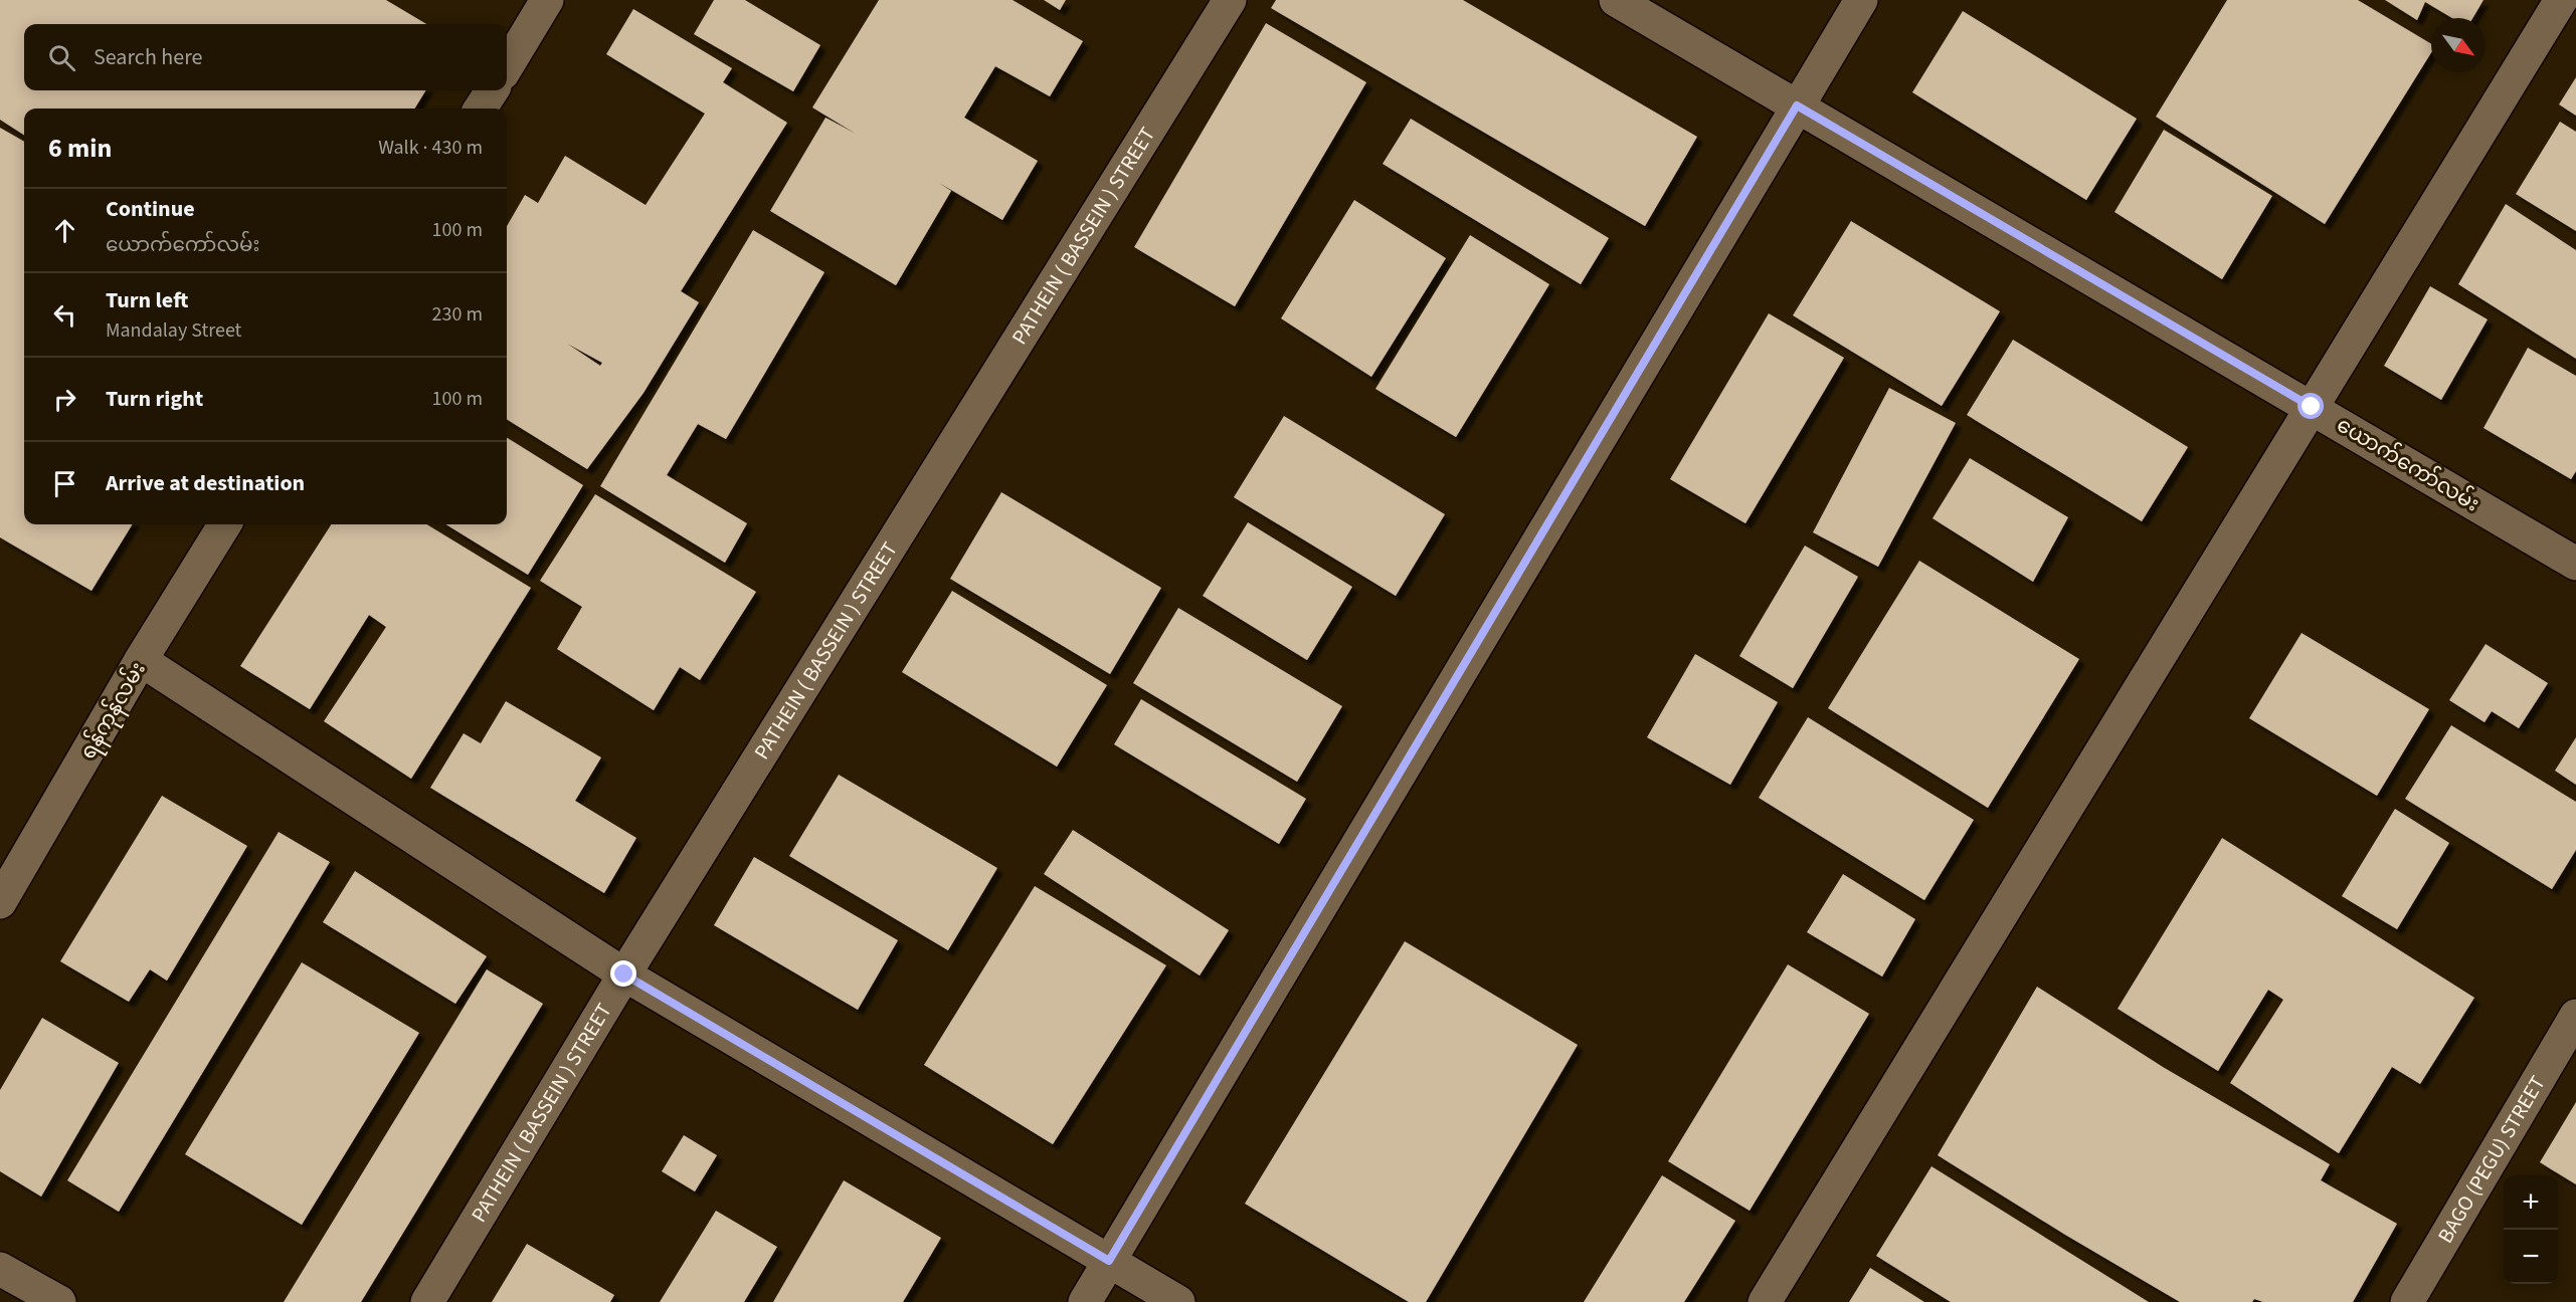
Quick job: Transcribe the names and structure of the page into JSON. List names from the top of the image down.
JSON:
{
  "streets": {
    "street": [
      "PATHEIN ( BASSEIN ) STREET",
      "ယောက်ကော်လမ်း",
      "ရန်ကုန်လမ်း",
      "BAGO (PEGU) STREET"
    ]
  },
  "north": "bottom right",
  "page": {
    "search": "Search here",
    "heading": ["6 min", "Walk · 430 m"],
    "list": [
      ["Continue", "ယောက်ကော်လမ်း", "100 m"],
      ["Turn left", "Mandalay Street", "230 m"],
      ["Turn right", "100 m"],
      "Arrive at destination"
    ],
    "map_buttons": ["+", "−"]
  }
}
